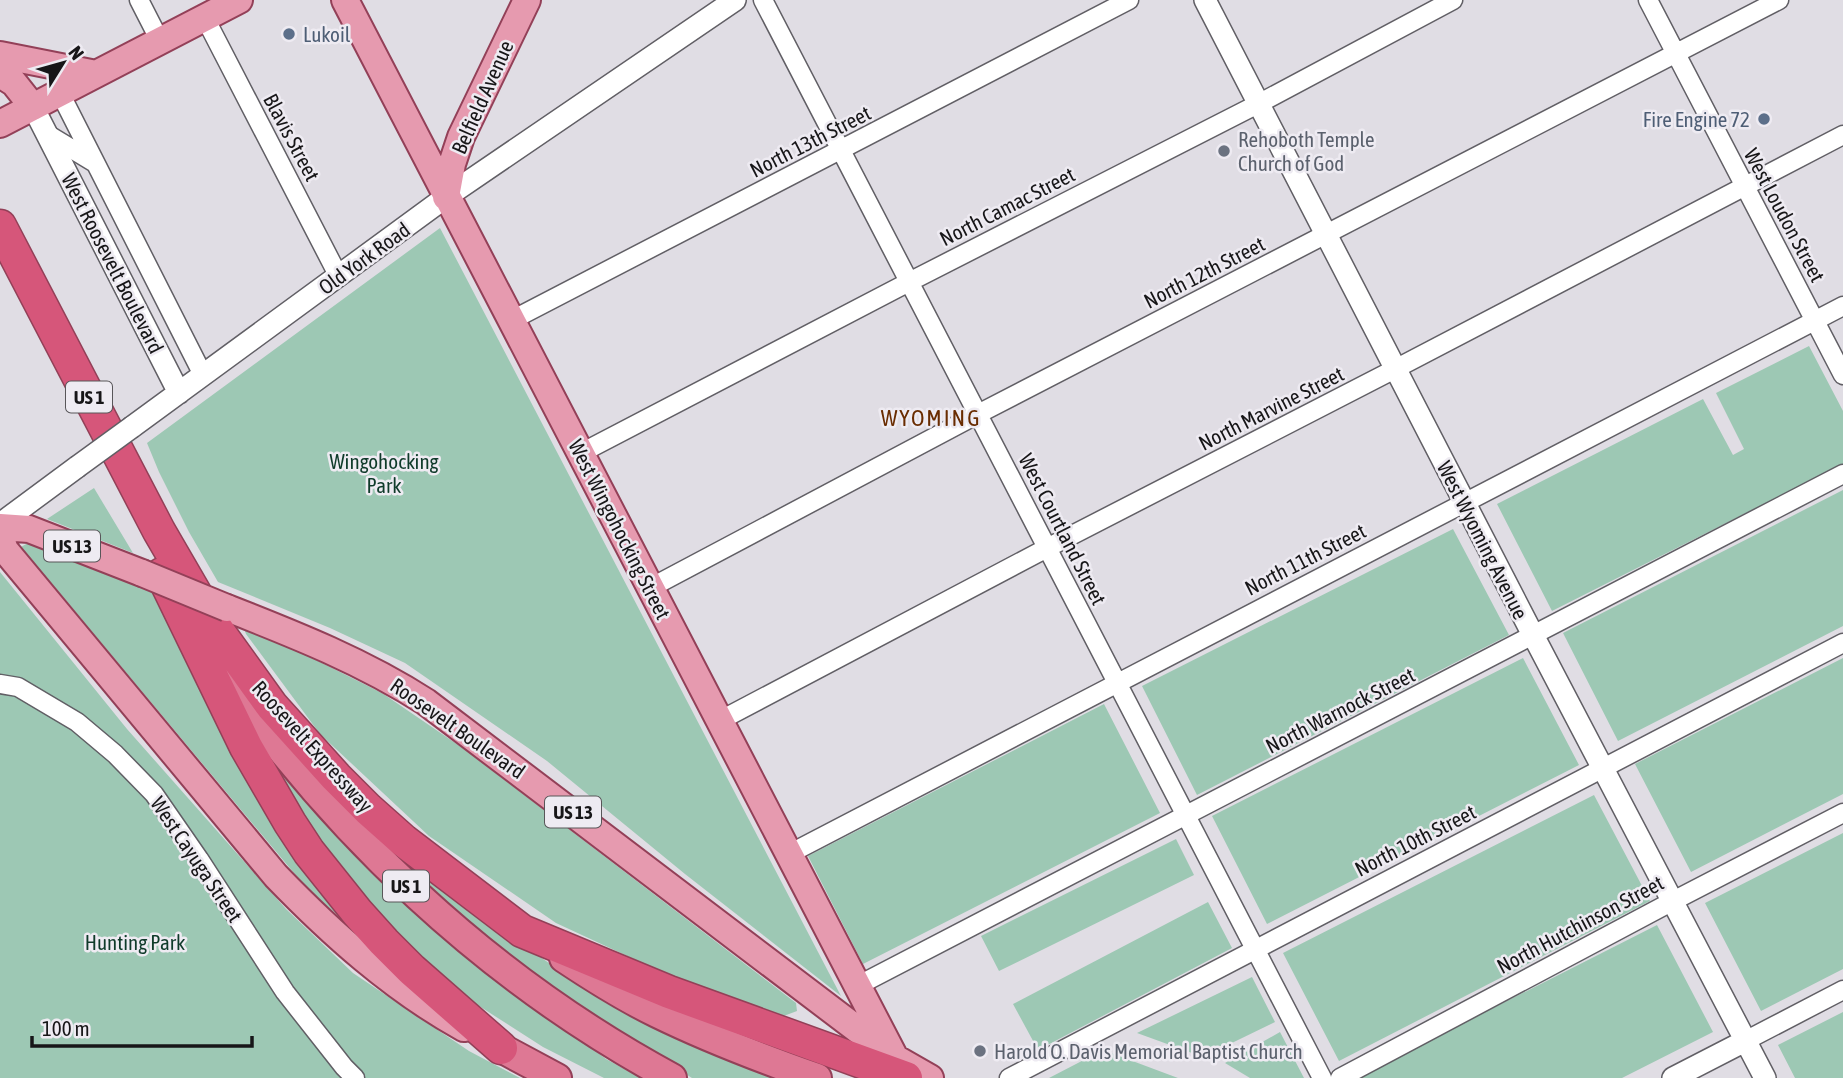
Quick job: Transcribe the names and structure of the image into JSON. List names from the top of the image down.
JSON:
{
  "streets": {
    "highway": ["US 1", "Roosevelt Expressway"],
    "main road": [
      "Belfield Avenue",
      "West Wingohocking Street",
      "US 13",
      "Roosevelt Boulevard"
    ],
    "street": [
      "Blavis Street",
      "North 13th Street",
      "North Camac Street",
      "West Loudon Street",
      "Old York Road",
      "West Roosevelt Boulevard",
      "North 12th Street",
      "North Marvine Street",
      "West Courtland Street",
      "West Wyoming Avenue",
      "North 11th Street",
      "North Warnock Street",
      "North 10th Street",
      "West Cayuga Street",
      "North Hutchinson Street"
    ]
  },
  "crossings": [
    ["Belfield Avenue", "Old York Road"],
    ["Belfield Avenue", "West Wingohocking Street"],
    ["Blavis Street", "Old York Road"],
    ["North 13th Street", "West Wingohocking Street"],
    ["North 13th Street", "West Courtland Street"],
    ["North Camac Street", "West Wingohocking Street"],
    ["North Camac Street", "West Courtland Street"],
    ["North Camac Street", "West Wyoming Avenue"],
    ["West Loudon Street", "North 12th Street"],
    ["West Loudon Street", "North Marvine Street"],
    ["West Loudon Street", "North 11th Street"],
    ["Old York Road", "West Roosevelt Boulevard"],
    ["Old York Road", "West Wingohocking Street"],
    ["Old York Road", "Roosevelt Boulevard"],
    ["North 12th Street", "West Wingohocking Street"],
    ["North 12th Street", "West Courtland Street"],
    ["North 12th Street", "West Wyoming Avenue"],
    ["US 1", "West Wingohocking Street"],
    ["US 1", "US 13"],
    ["US 1", "Roosevelt Boulevard"],
    ["US 1", "Roosevelt Expressway"],
    ["North Marvine Street", "West Wingohocking Street"],
    ["North Marvine Street", "West Courtland Street"],
    ["North Marvine Street", "West Wyoming Avenue"],
    ["West Wingohocking Street", "North 11th Street"],
    ["West Wingohocking Street", "North Warnock Street"],
    ["West Wingohocking Street", "Roosevelt Boulevard"],
    ["West Courtland Street", "North 11th Street"],
    ["West Courtland Street", "North Warnock Street"],
    ["West Courtland Street", "North 10th Street"],
    ["West Wyoming Avenue", "North 11th Street"],
    ["West Wyoming Avenue", "North Warnock Street"],
    ["West Wyoming Avenue", "North 10th Street"],
    ["West Wyoming Avenue", "North Hutchinson Street"]
  ],
  "districts": ["WYOMING"],
  "parks": ["Wingohocking Park", "Hunting Park"],
  "places": [
    "Lukoil",
    "Fire Engine 72",
    "Rehoboth Temple Church of God",
    "Harold O. Davis Memorial Baptist Church"
  ],
  "scale_bar": "100 m",
  "north": "top right"
}
